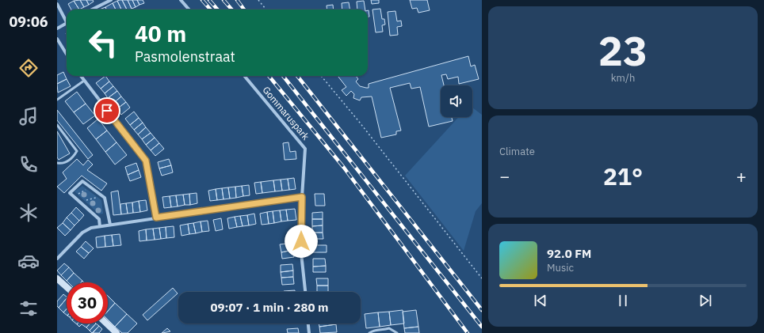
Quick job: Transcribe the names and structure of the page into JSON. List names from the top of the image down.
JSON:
{
  "streets": {
    "street": ["Gommaruspark"]
  },
  "page": {
    "tabs": "09:06",
    "tile": [
      ["23", "km/h"],
      "Climate"
    ],
    "turn": ["40 m", "Pasmolenstraat"],
    "heat": ["−", "21°", "+"],
    "song": ["92.0 FM", "Music"],
    "limit": "30",
    "trip": "09:07 · 1 min · 280 m"
  }
}
